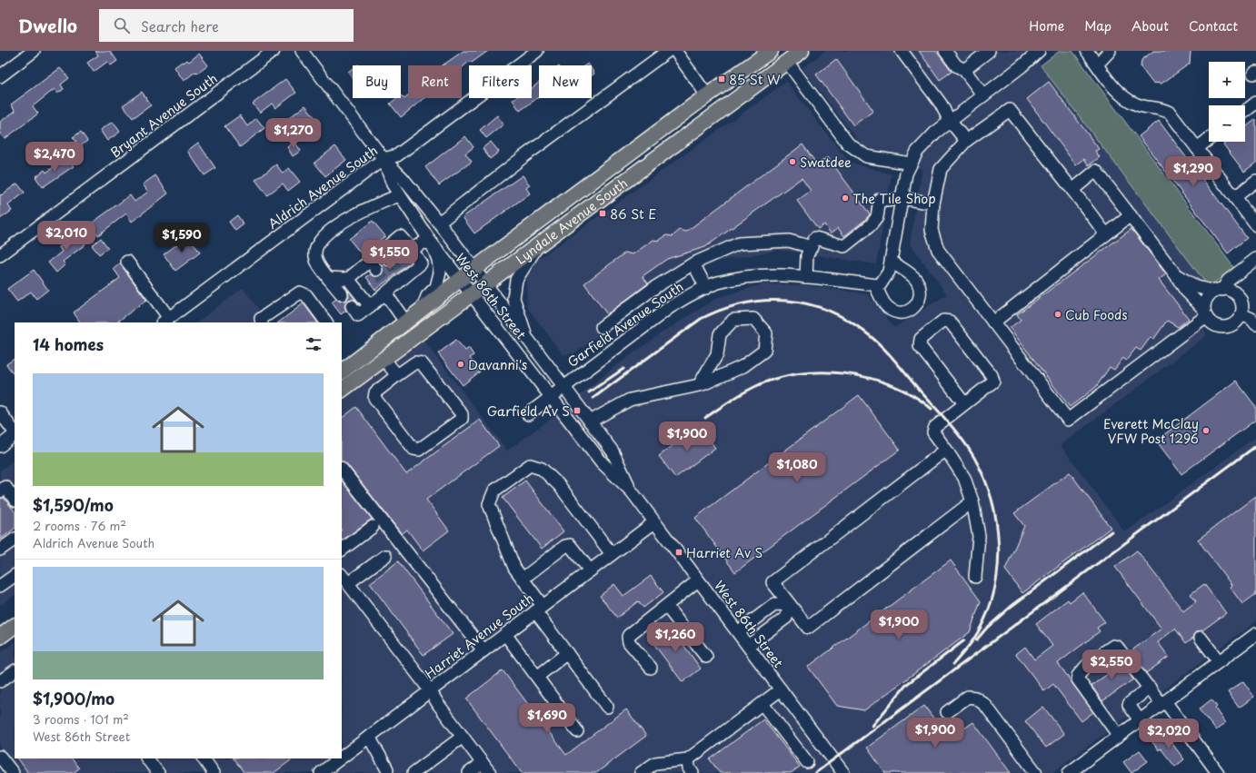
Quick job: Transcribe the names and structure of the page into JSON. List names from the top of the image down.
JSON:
{
  "streets": {
    "main road": ["Lyndale Avenue South"],
    "street": [
      "Bryant Avenue South",
      "Aldrich Avenue South",
      "West 86th Street",
      "Garfield Avenue South",
      "Harriet Avenue South"
    ]
  },
  "crossings": [
    ["Aldrich Avenue South", "West 86th Street"],
    ["Lyndale Avenue South", "West 86th Street"],
    ["West 86th Street", "Garfield Avenue South"],
    ["West 86th Street", "Harriet Avenue South"]
  ],
  "places": {
    "transit": [
      "85 St W",
      "86 St E",
      "Garfield Av S",
      "Harriet Av S"
    ],
    "other": [
      "Swatdee",
      "The Tile Shop",
      "Cub Foods",
      "Davanni's",
      "Everett McClay VFW Post 1296"
    ]
  },
  "page": {
    "header": "Dwello",
    "search": "Search here",
    "nav": [
      "Home",
      "Map",
      "About",
      "Contact"
    ],
    "map_buttons": ["+", "−"],
    "chip": [
      "Buy",
      "Rent",
      "Filters",
      "New"
    ],
    "price": [
      "$1,270",
      "$2,470",
      "$1,290",
      "$2,010",
      "$1,590",
      "$1,550",
      "$1,900",
      "$1,080",
      "$1,900",
      "$1,260",
      "$2,550",
      "$1,690",
      "$1,900",
      "$2,020"
    ],
    "heading": "14 homes",
    "list": [
      {
        "name": "$1,590/mo",
        "note": "2 rooms · 76 m² · Aldrich Avenue South"
      },
      {
        "name": "$1,900/mo",
        "note": "3 rooms · 101 m² · West 86th Street"
      }
    ]
  }
}
